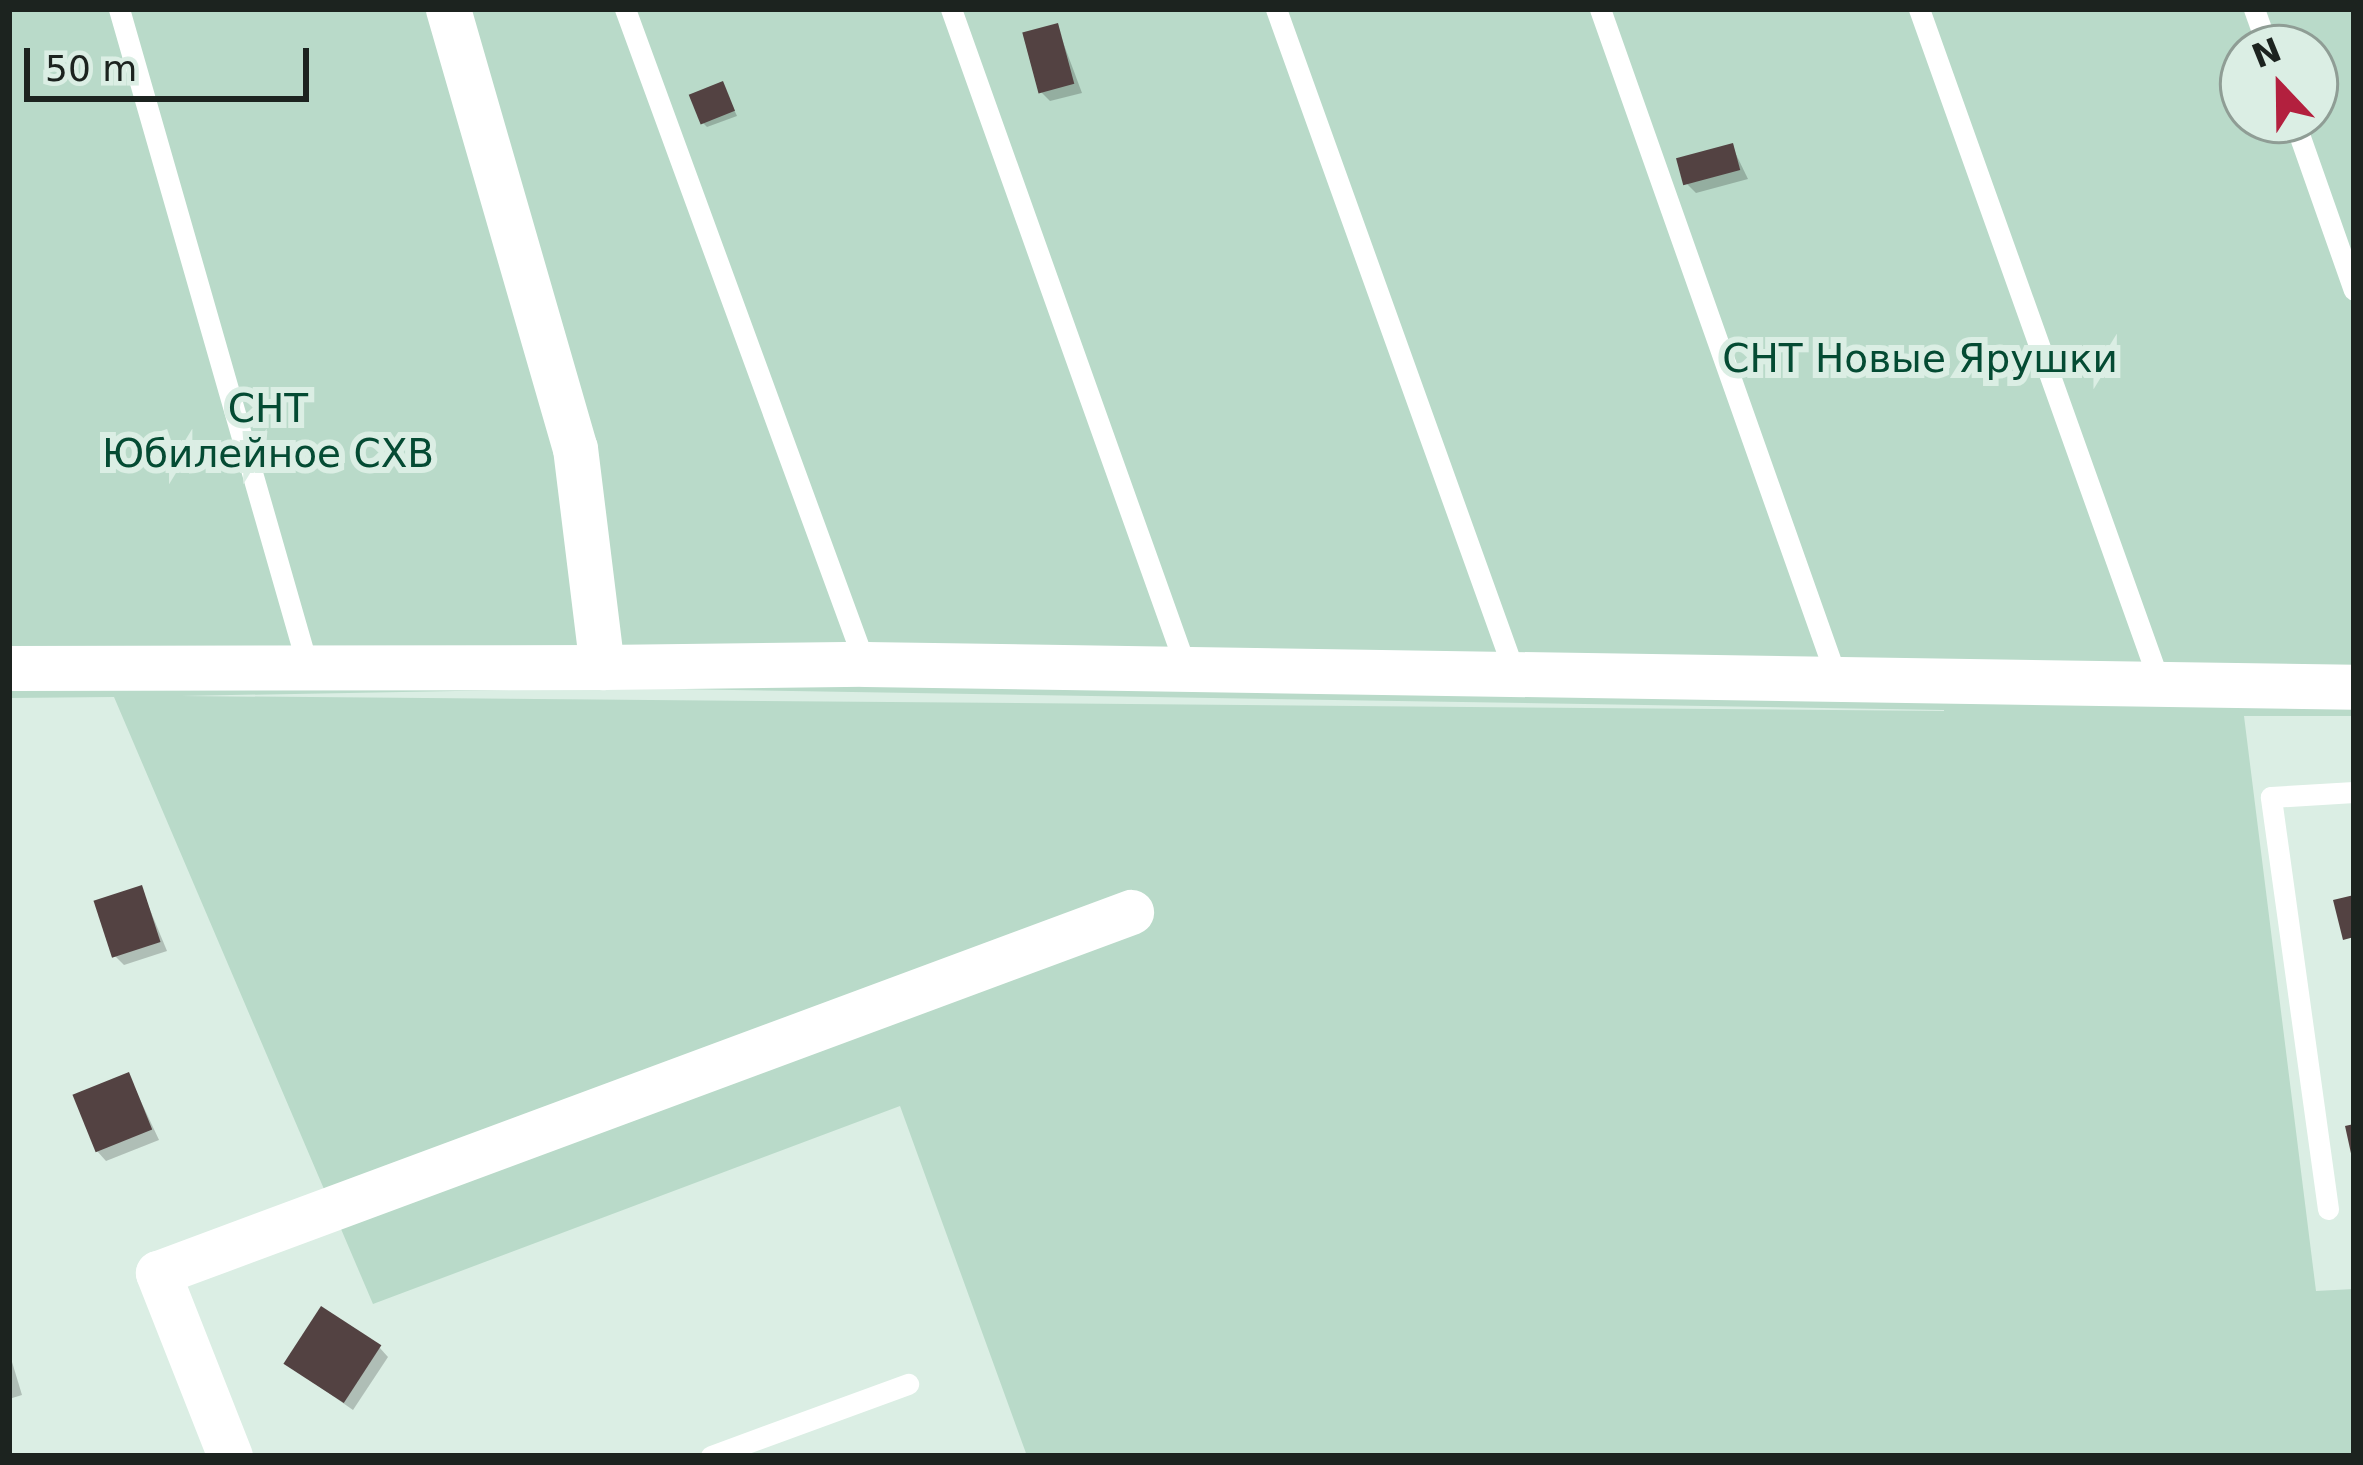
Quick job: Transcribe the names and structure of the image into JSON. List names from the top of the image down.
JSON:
{
  "parks": ["СНТ Новые Ярушки", "СНТ Юбилейное СХВ"],
  "scale_bar": "50 m",
  "north": "top"
}
